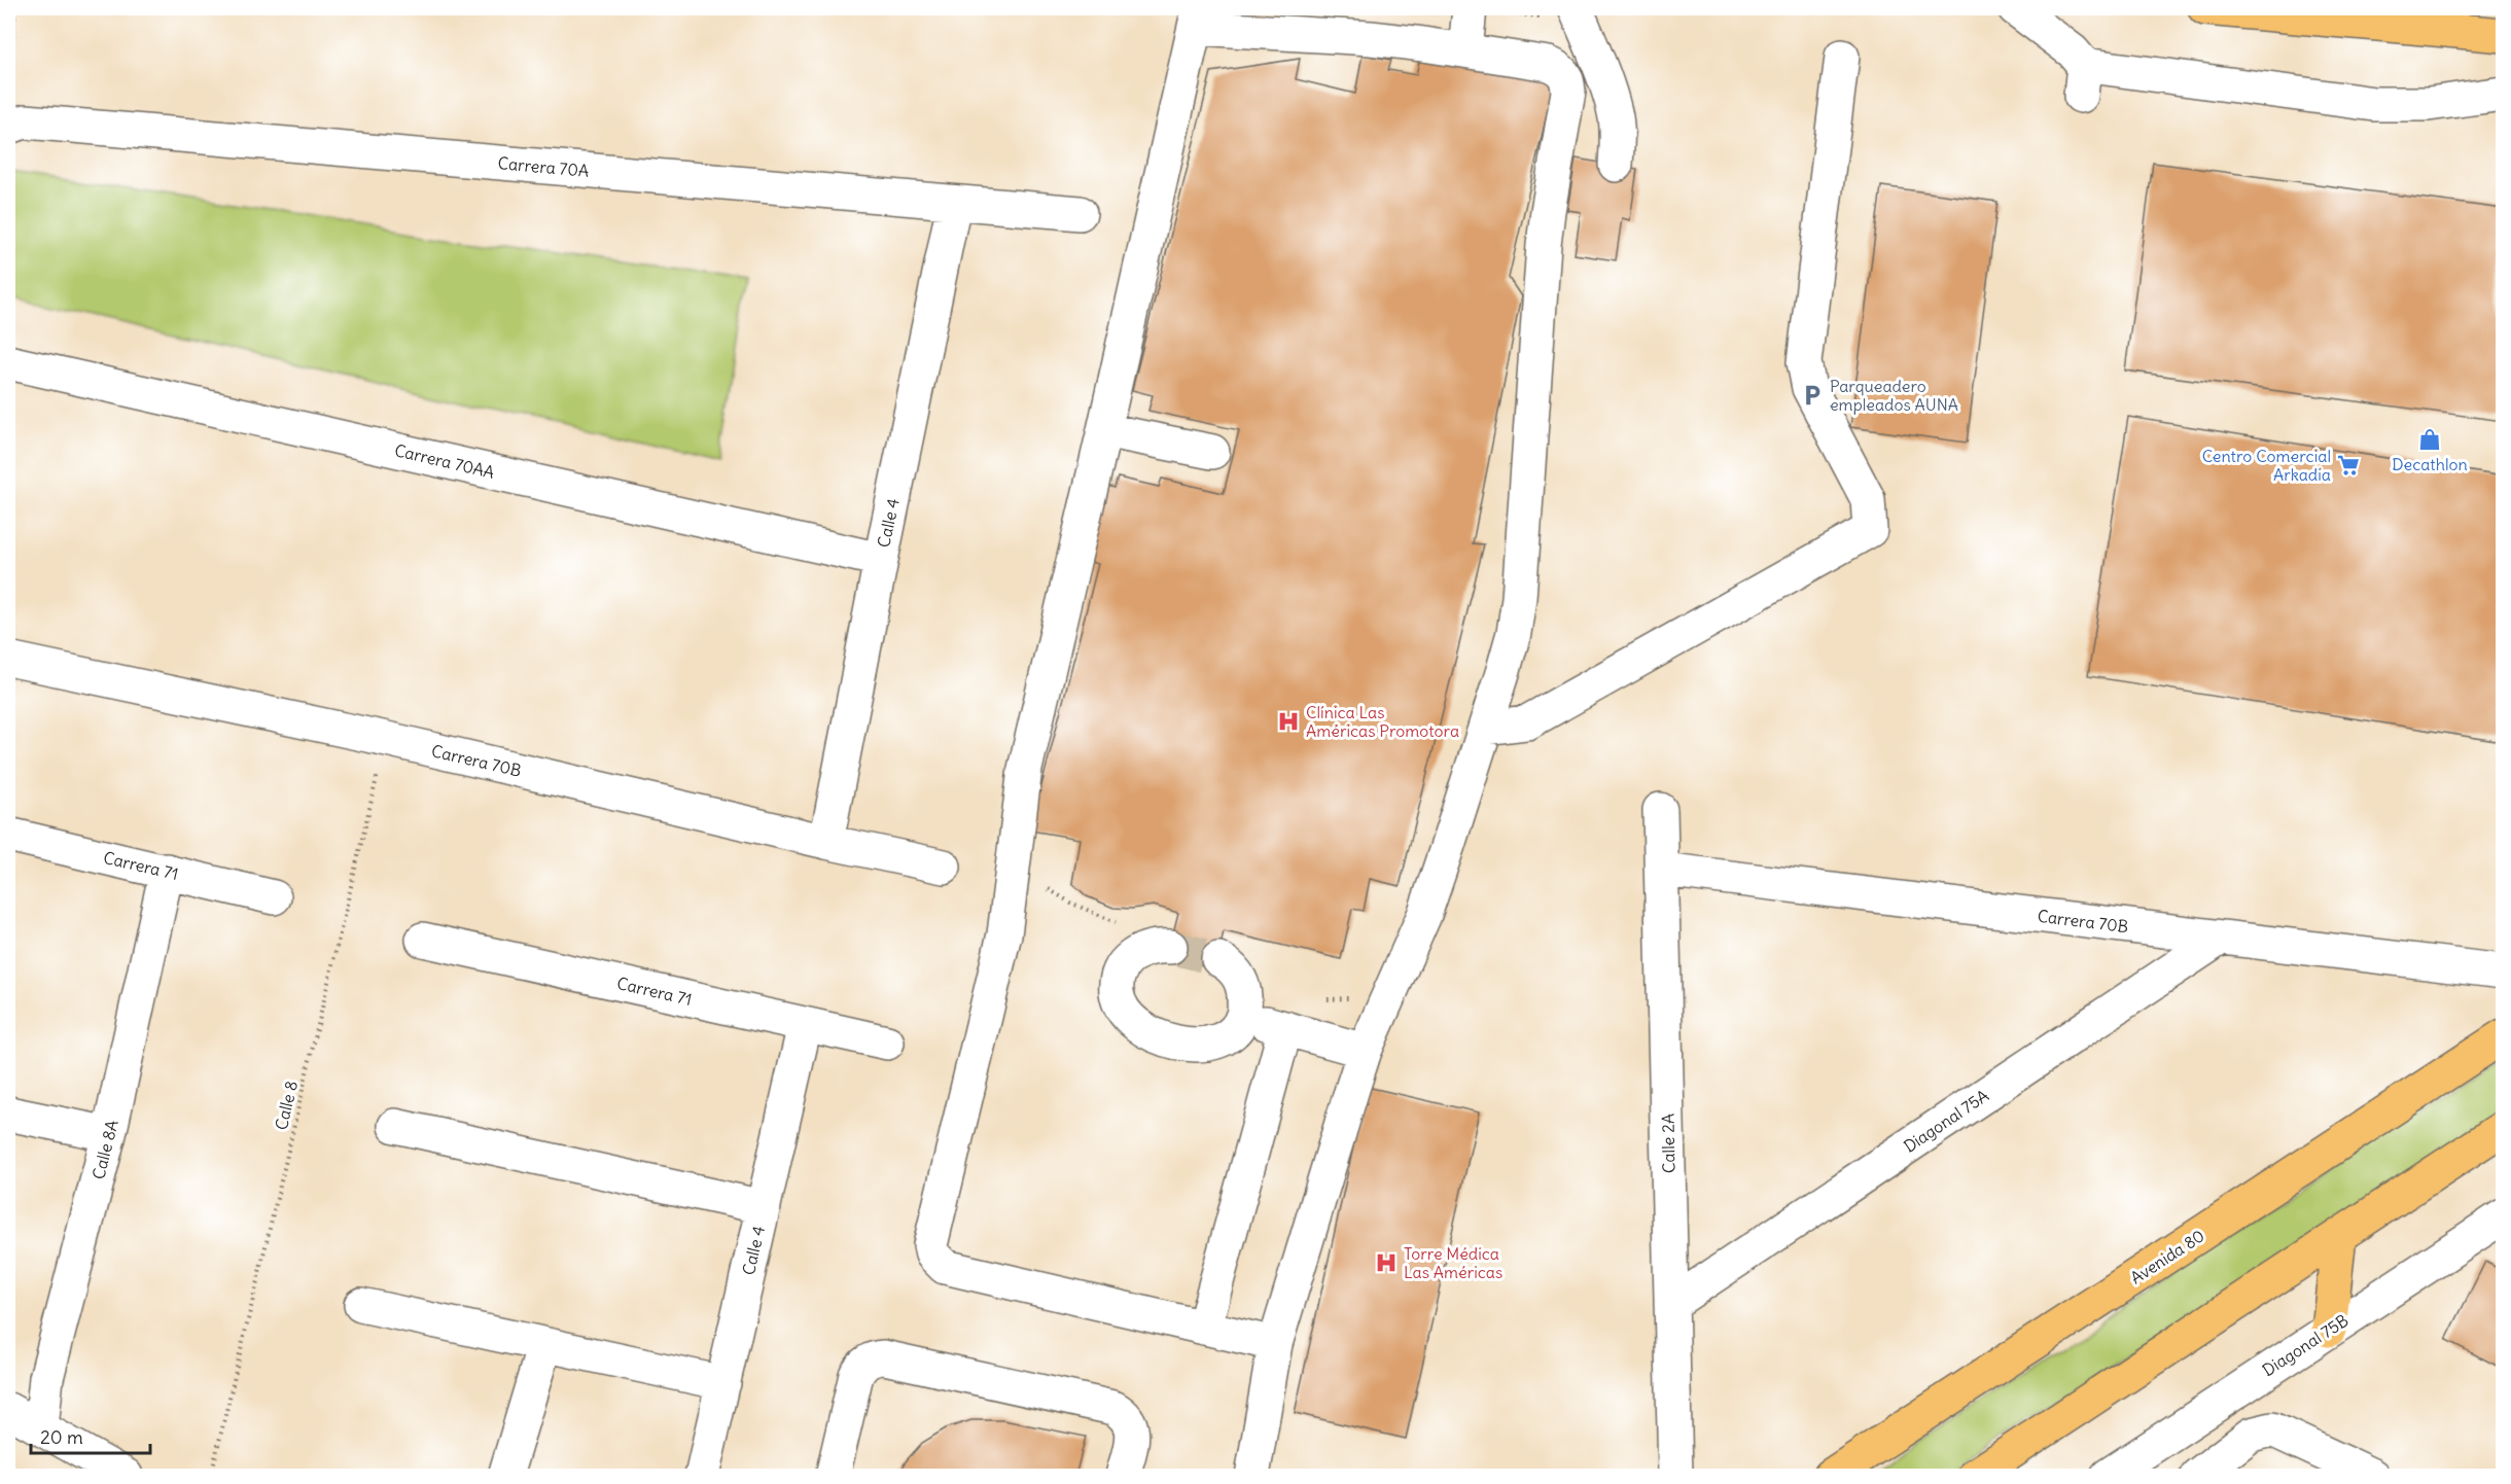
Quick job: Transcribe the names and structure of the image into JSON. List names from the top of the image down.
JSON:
{
  "streets": {
    "main road": ["Avenida 80"],
    "street": [
      "Carrera 70A",
      "Carrera 70AA",
      "Calle 4",
      "Carrera 70B",
      "Carrera 71",
      "Diagonal 75A",
      "Calle 2A",
      "Calle 8A",
      "Diagonal 75B"
    ],
    "path": ["Calle 8"]
  },
  "crossings": [
    ["Carrera 70A", "Calle 4"],
    ["Carrera 70AA", "Calle 4"],
    ["Calle 4", "Carrera 70B"],
    ["Calle 4", "Carrera 71"],
    ["Carrera 70B", "Calle 8"],
    ["Carrera 70B", "Diagonal 75A"],
    ["Carrera 70B", "Calle 2A"],
    ["Carrera 71", "Calle 8A"],
    ["Diagonal 75A", "Calle 2A"]
  ],
  "places": {
    "parking": ["Parqueadero empleados AUNA"],
    "shop": ["Decathlon"],
    "supermarket": ["Centro Comercial Arkadia"],
    "hospital": ["Clínica Las Américas Promotora", "Torre Médica Las Américas"]
  },
  "scale_bar": "20 m"
}
